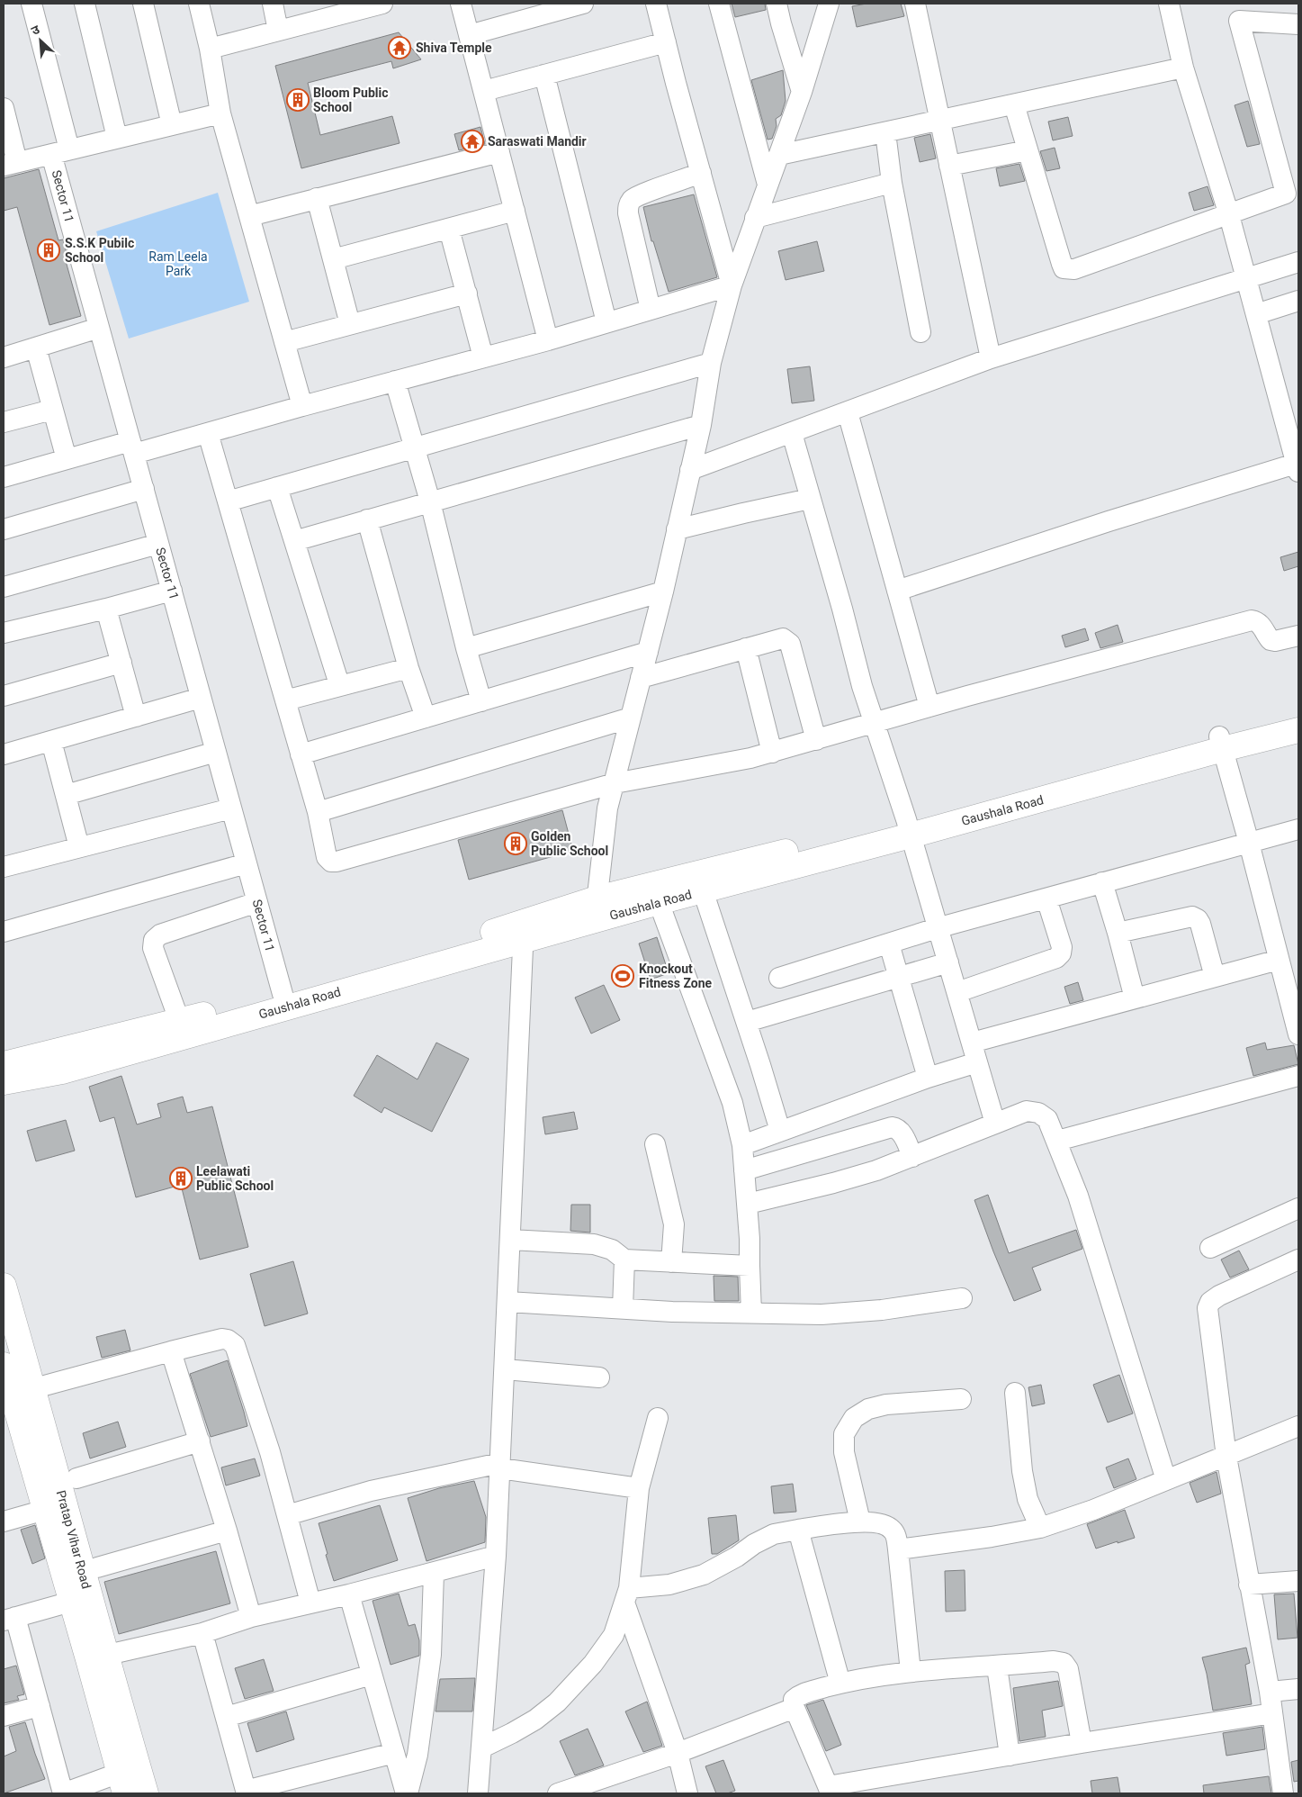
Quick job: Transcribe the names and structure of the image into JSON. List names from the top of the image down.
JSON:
{
  "streets": {
    "street": ["Sector 11", "Gaushala Road", "Pratap Vihar Road"]
  },
  "crossings": [
    ["Sector 11", "Gaushala Road"]
  ],
  "parks": ["Ram Leela Park"],
  "places": {
    "temple": ["Shiva Temple", "Saraswati Mandir"],
    "building": [
      "Bloom Public School",
      "S.S.K Pubilc School",
      "Golden Public School",
      "Leelawati Public School"
    ],
    "sports": ["Knockout Fitness Zone"]
  },
  "north": "top left"
}
